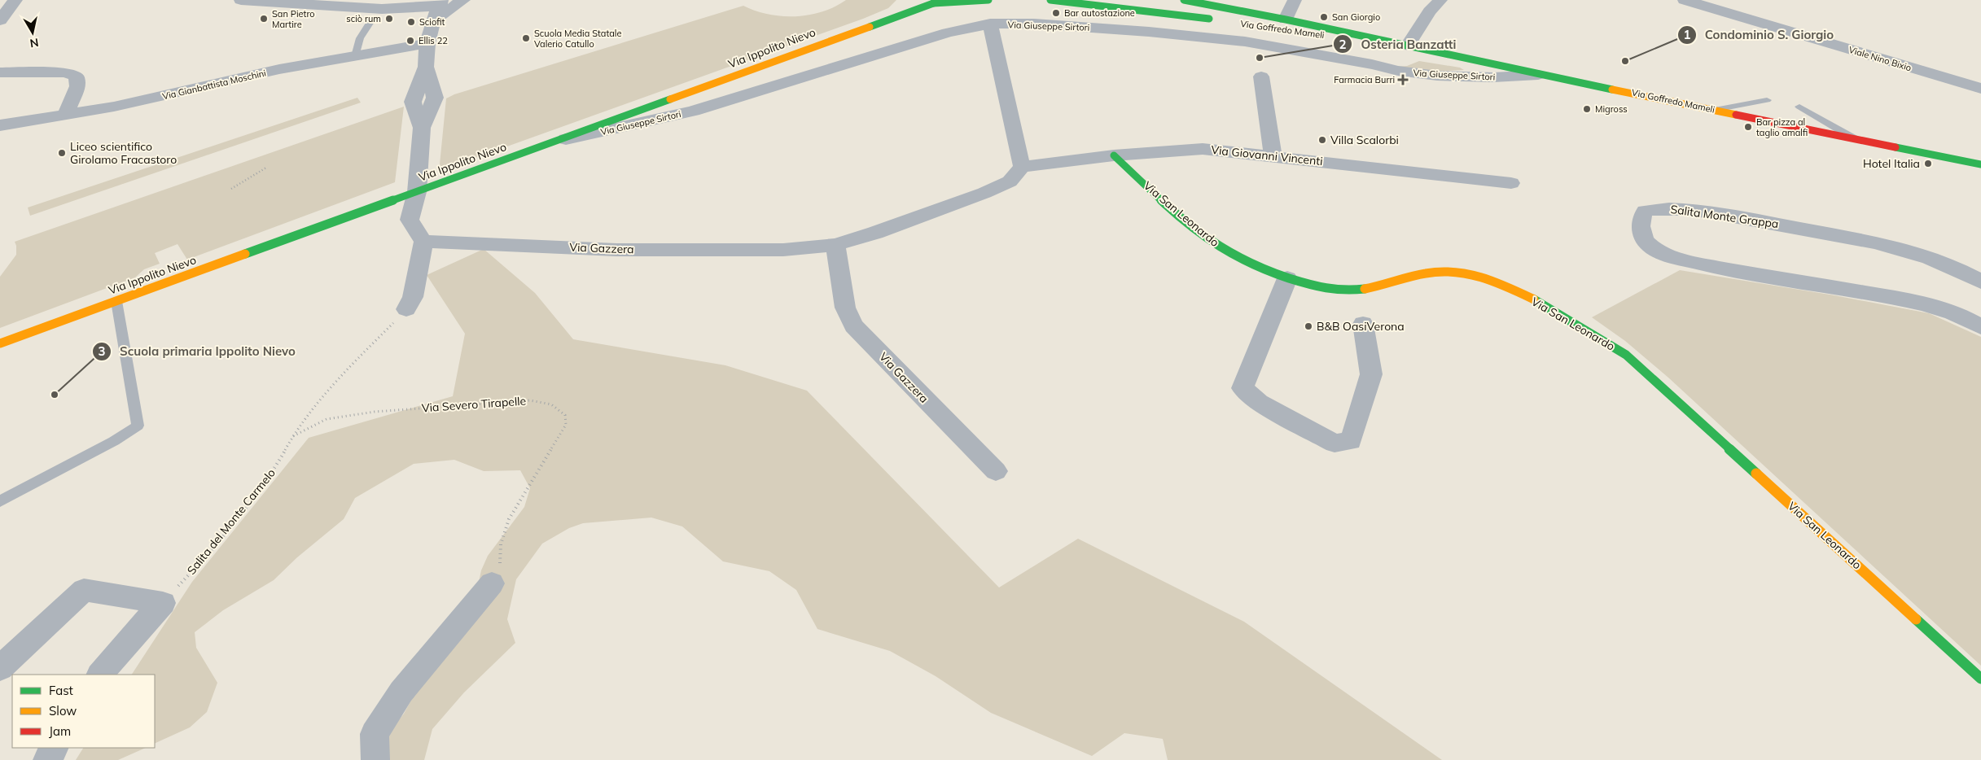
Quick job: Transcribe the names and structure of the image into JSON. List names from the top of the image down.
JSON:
{
  "streets": {
    "street": [
      "Via Giuseppe Sirtori",
      "Via Goffredo Mameli",
      "Via Ippolito Nievo",
      "Viale Nino Bixio",
      "Via Gianbattista Moschini",
      "Via Giovanni Vincenti",
      "Via San Leonardo",
      "Salita Monte Grappa",
      "Via Gazzera"
    ],
    "path": ["Via Severo Tirapelle", "Salita del Monte Carmelo"]
  },
  "crossings": [
    ["Via Giuseppe Sirtori", "Via Goffredo Mameli"],
    ["Via Giuseppe Sirtori", "Via Ippolito Nievo"],
    ["Via Giovanni Vincenti", "Via San Leonardo"],
    ["Via Giovanni Vincenti", "Via Gazzera"],
    ["Via Severo Tirapelle", "Salita del Monte Carmelo"]
  ],
  "places": {
    "other": [
      "Bar autostazione",
      "San Giorgio",
      "San Pietro Martire",
      "sciò rum",
      "Sciofit",
      "Scuola Media Statale Valerio Catullo",
      "Ellis 22",
      "Osteria Banzatti",
      "Condominio S. Giorgio",
      "Migross",
      "Bar pizza al taglio amalfi",
      "Villa Scalorbi",
      "Liceo scientifico Girolamo Fracastoro",
      "Hotel Italia",
      "B&B OasiVerona",
      "Scuola primaria Ippolito Nievo"
    ],
    "health": ["Farmacia Burri"]
  },
  "legend": ["Fast", "Slow", "Jam"],
  "north": "bottom"
}
